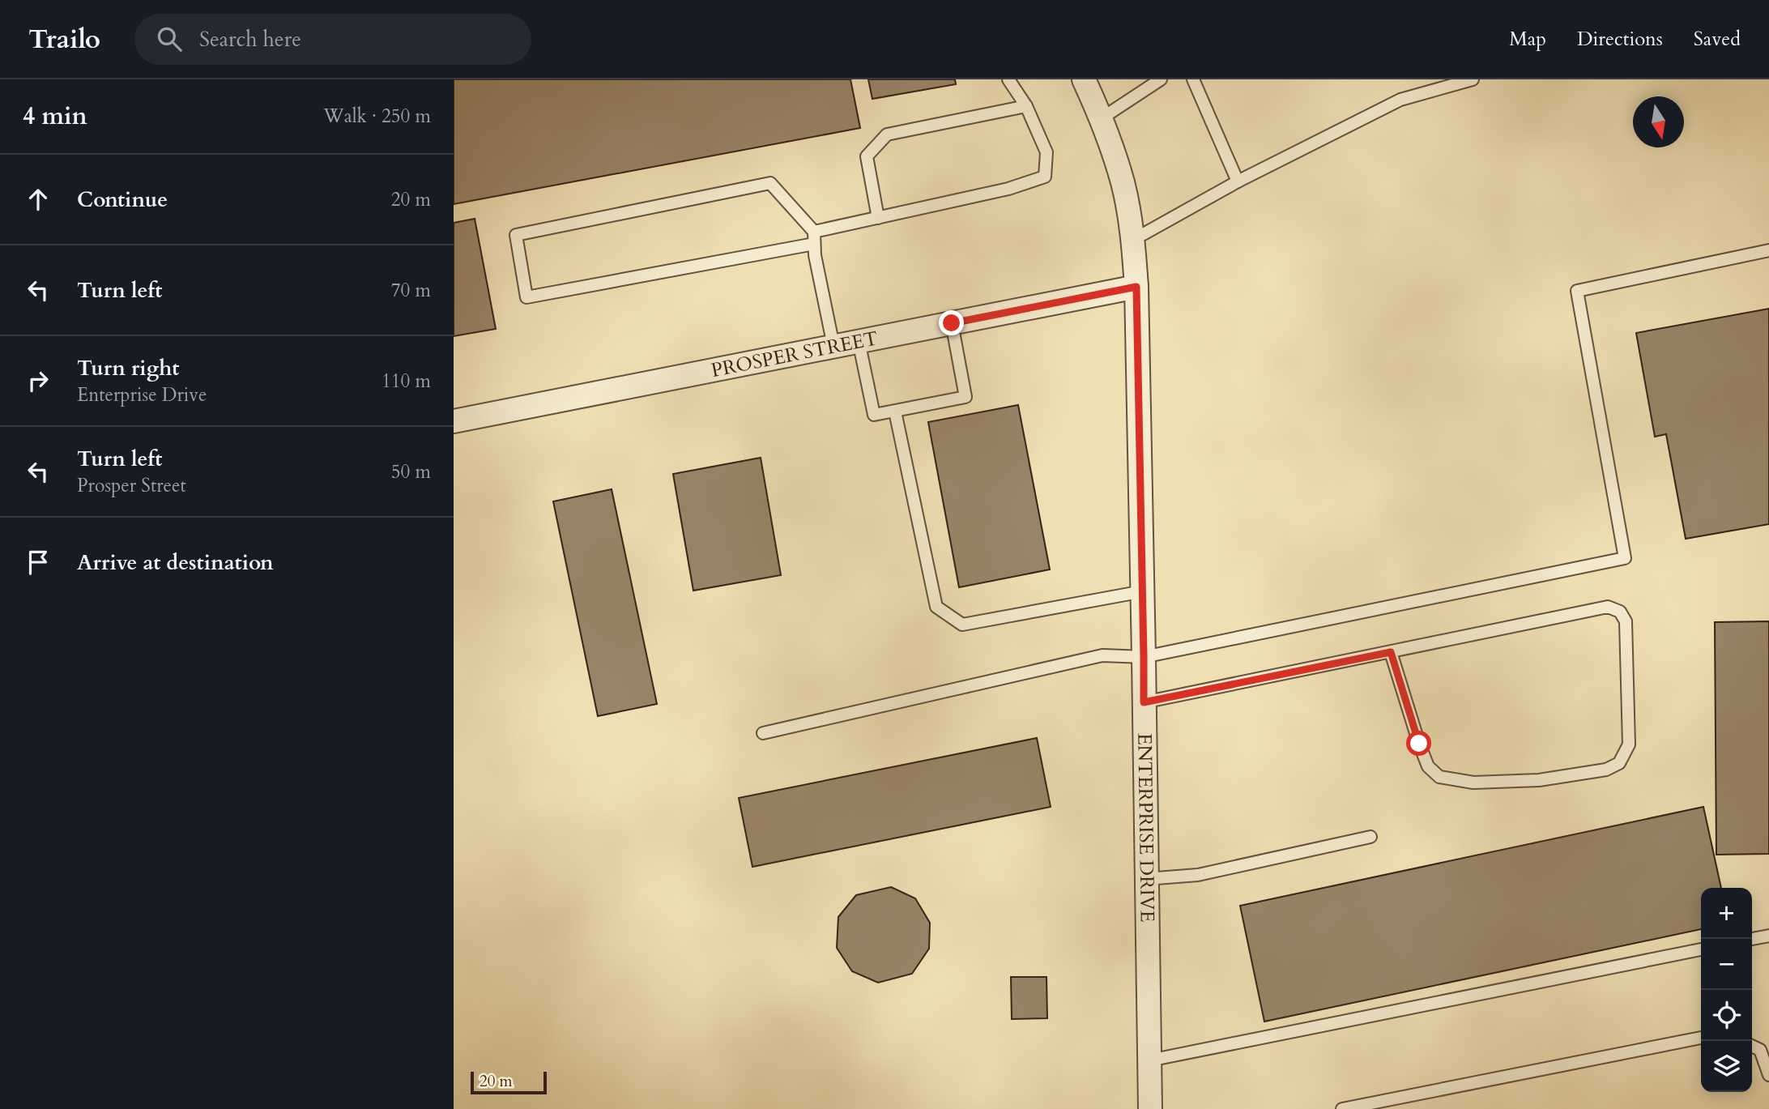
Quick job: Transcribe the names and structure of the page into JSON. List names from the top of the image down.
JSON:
{
  "streets": {
    "street": ["PROSPER STREET", "ENTERPRISE DRIVE"]
  },
  "crossings": [
    ["PROSPER STREET", "ENTERPRISE DRIVE"]
  ],
  "scale_bar": "20 m",
  "north": "bottom",
  "page": {
    "header": "Trailo",
    "search": "Search here",
    "nav": ["Map", "Directions", "Saved"],
    "heading": ["4 min", "Walk · 250 m"],
    "list": [
      ["Continue", "20 m"],
      ["Turn left", "70 m"],
      ["Turn right", "Enterprise Drive", "110 m"],
      ["Turn left", "Prosper Street", "50 m"],
      "Arrive at destination"
    ],
    "map_buttons": ["+", "−"],
    "scale": "20 m"
  }
}
